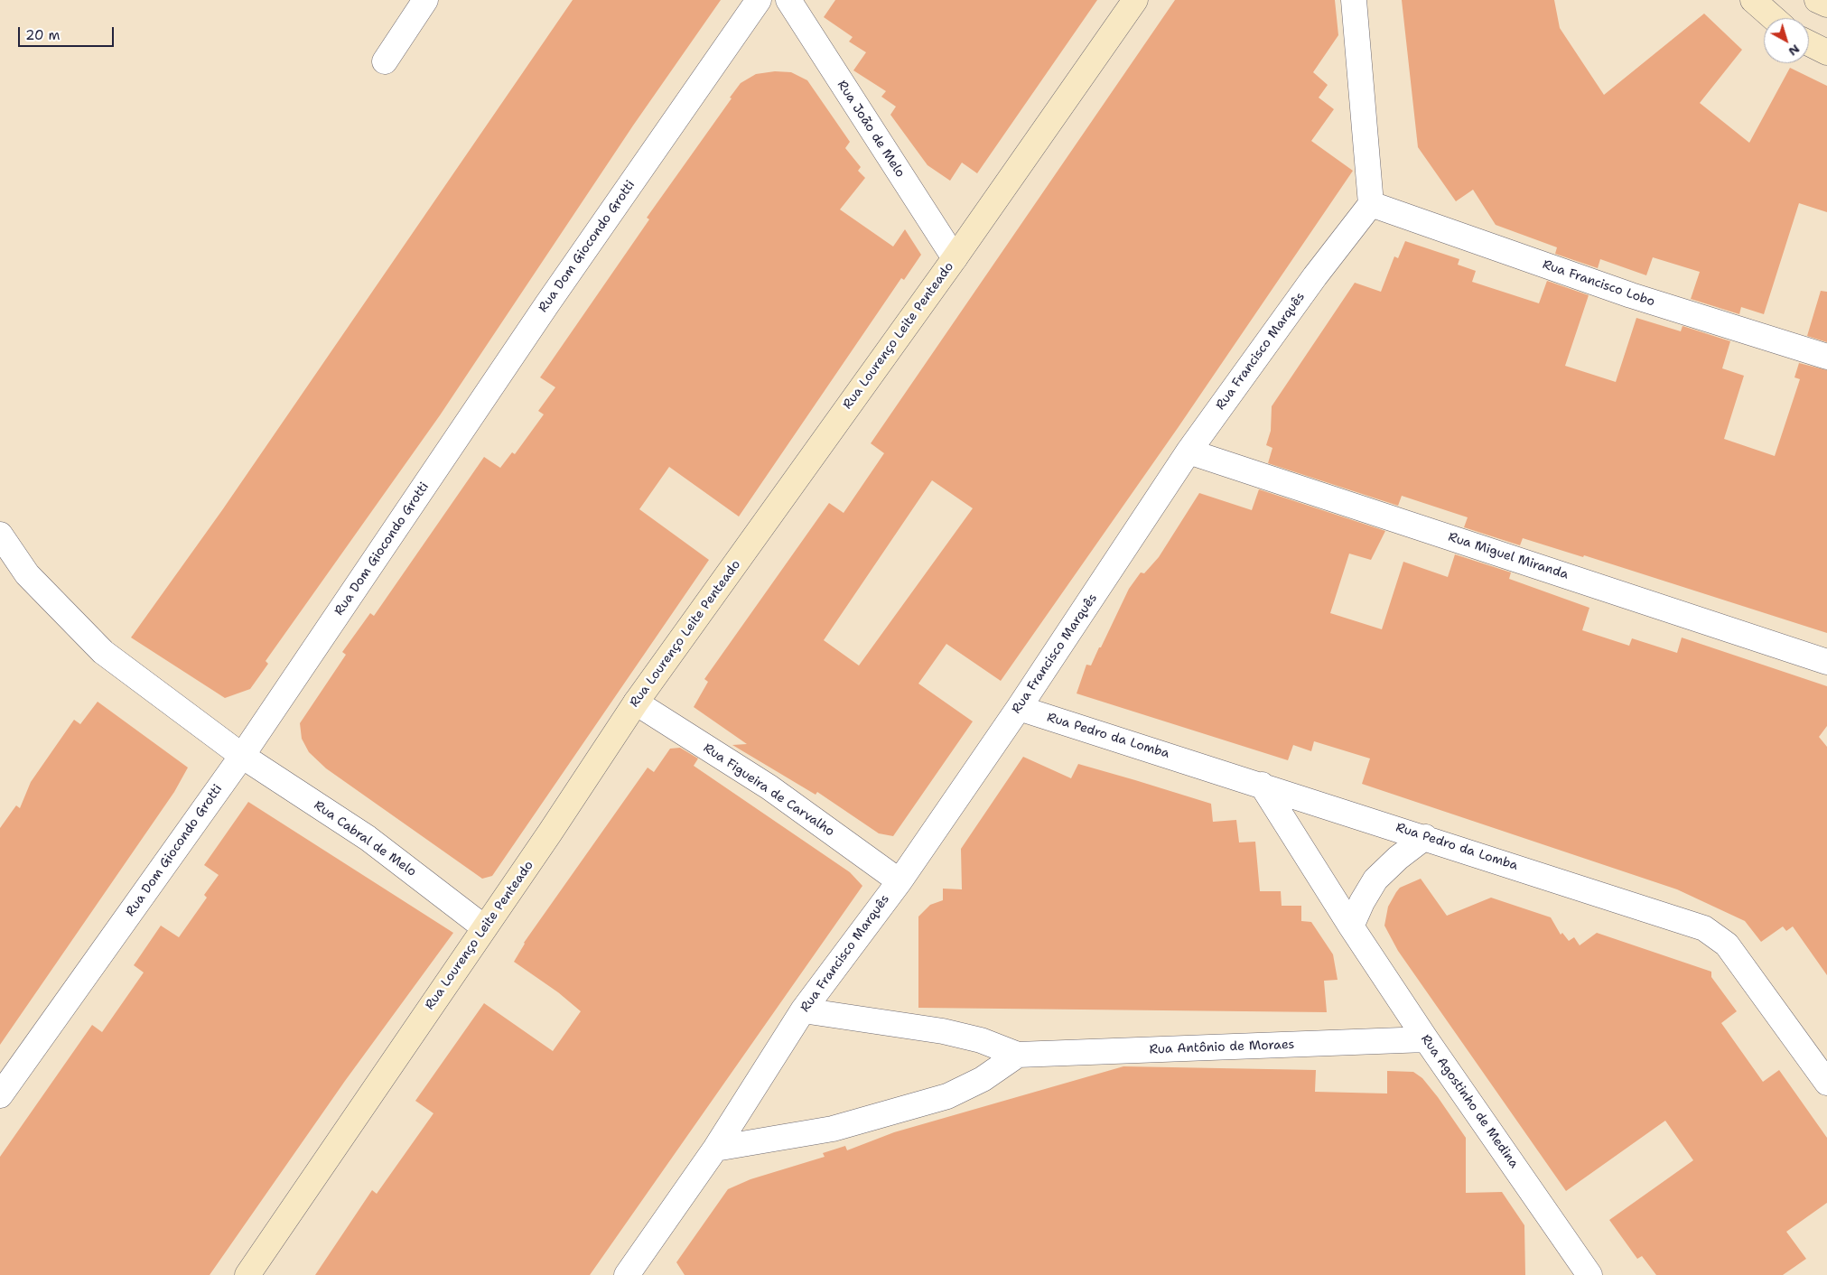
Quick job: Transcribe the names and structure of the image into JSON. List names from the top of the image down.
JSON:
{
  "streets": {
    "main road": ["Rua Lourenço Leite Penteado"],
    "street": [
      "Rua João de Melo",
      "Rua Dom Giocondo Grotti",
      "Rua Francisco Lobo",
      "Rua Francisco Marquês",
      "Rua Miguel Miranda",
      "Rua Pedro da Lomba",
      "Rua Figueira de Carvalho",
      "Rua Cabral de Melo",
      "Rua Antônio de Moraes",
      "Rua Agostinho de Medina"
    ]
  },
  "crossings": [
    ["Rua João de Melo", "Rua Lourenço Leite Penteado"],
    ["Rua Dom Giocondo Grotti", "Rua Cabral de Melo"],
    ["Rua Francisco Lobo", "Rua Francisco Marquês"],
    ["Rua Lourenço Leite Penteado", "Rua Figueira de Carvalho"],
    ["Rua Lourenço Leite Penteado", "Rua Cabral de Melo"],
    ["Rua Francisco Marquês", "Rua Miguel Miranda"],
    ["Rua Francisco Marquês", "Rua Pedro da Lomba"],
    ["Rua Francisco Marquês", "Rua Figueira de Carvalho"],
    ["Rua Francisco Marquês", "Rua Antônio de Moraes"],
    ["Rua Pedro da Lomba", "Rua Agostinho de Medina"],
    ["Rua Antônio de Moraes", "Rua Agostinho de Medina"]
  ],
  "scale_bar": "20 m",
  "north": "bottom right"
}
